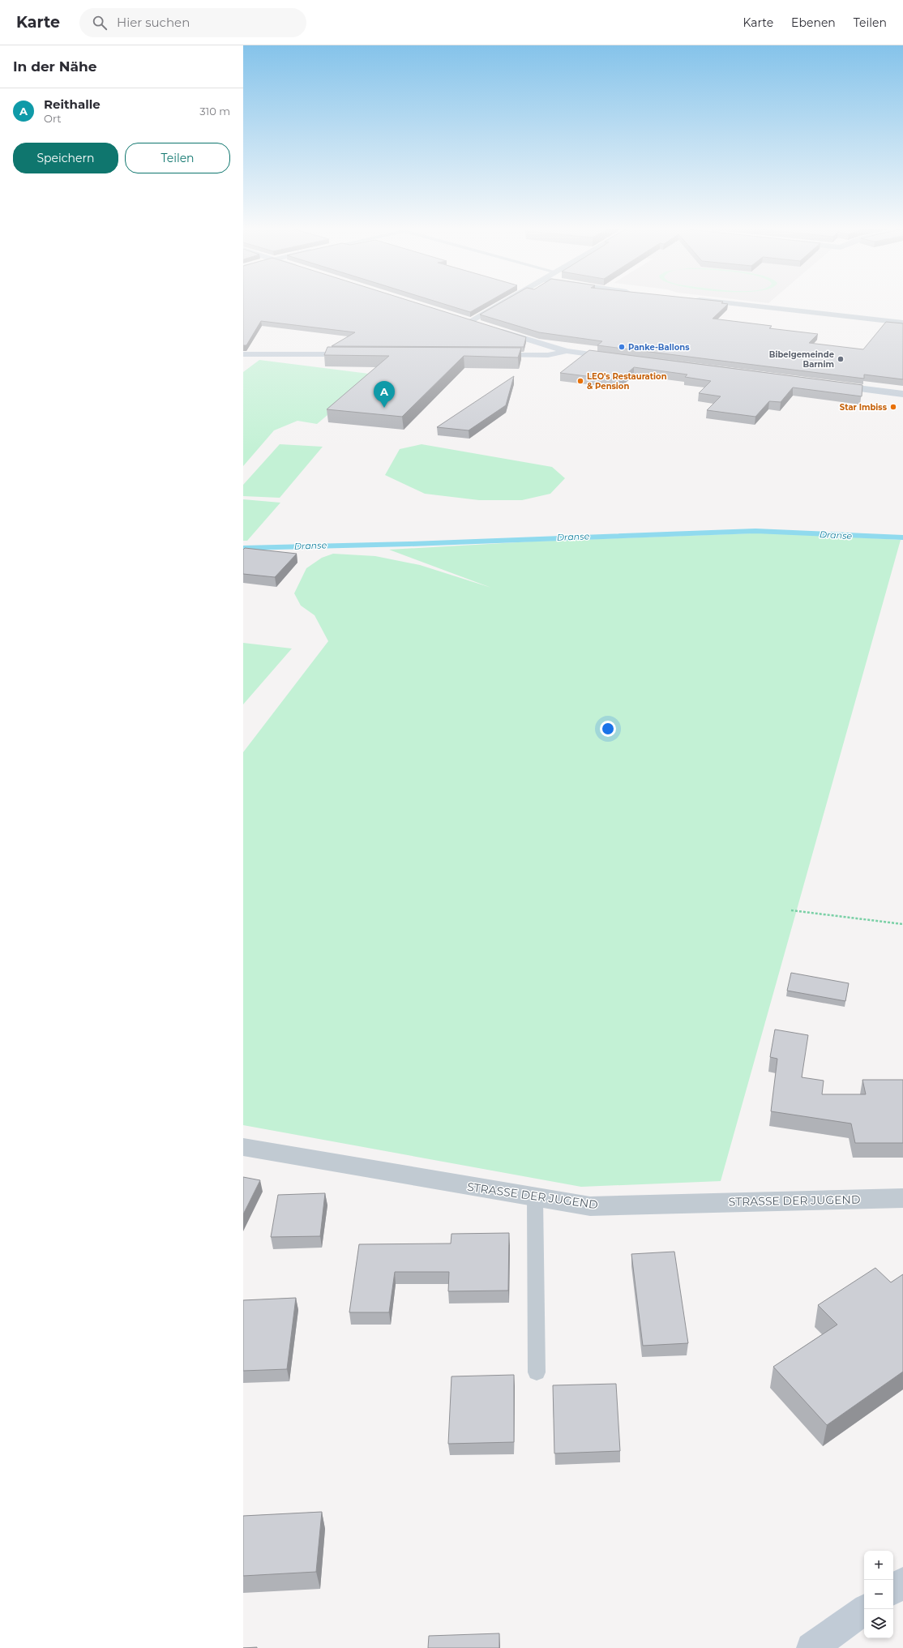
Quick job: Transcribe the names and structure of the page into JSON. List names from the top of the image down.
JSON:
{
  "streets": {
    "street": ["STRASSE DER JUGEND"]
  },
  "water": ["Dranse"],
  "places": [
    "Panke-Ballons",
    "Bibelgemeinde Barnim",
    "LEO's Restauration & Pension",
    "Star Imbiss"
  ],
  "page": {
    "header": "Karte",
    "search": "Hier suchen",
    "nav": ["Karte", "Ebenen", "Teilen"],
    "heading": "In der Nähe",
    "list": [
      {
        "mark": "A",
        "name": "Reithalle",
        "note": "Ort",
        "value": "310 m"
      }
    ],
    "buttons": ["Speichern", "Teilen"],
    "pins": "A",
    "map_buttons": ["+", "−"]
  }
}
